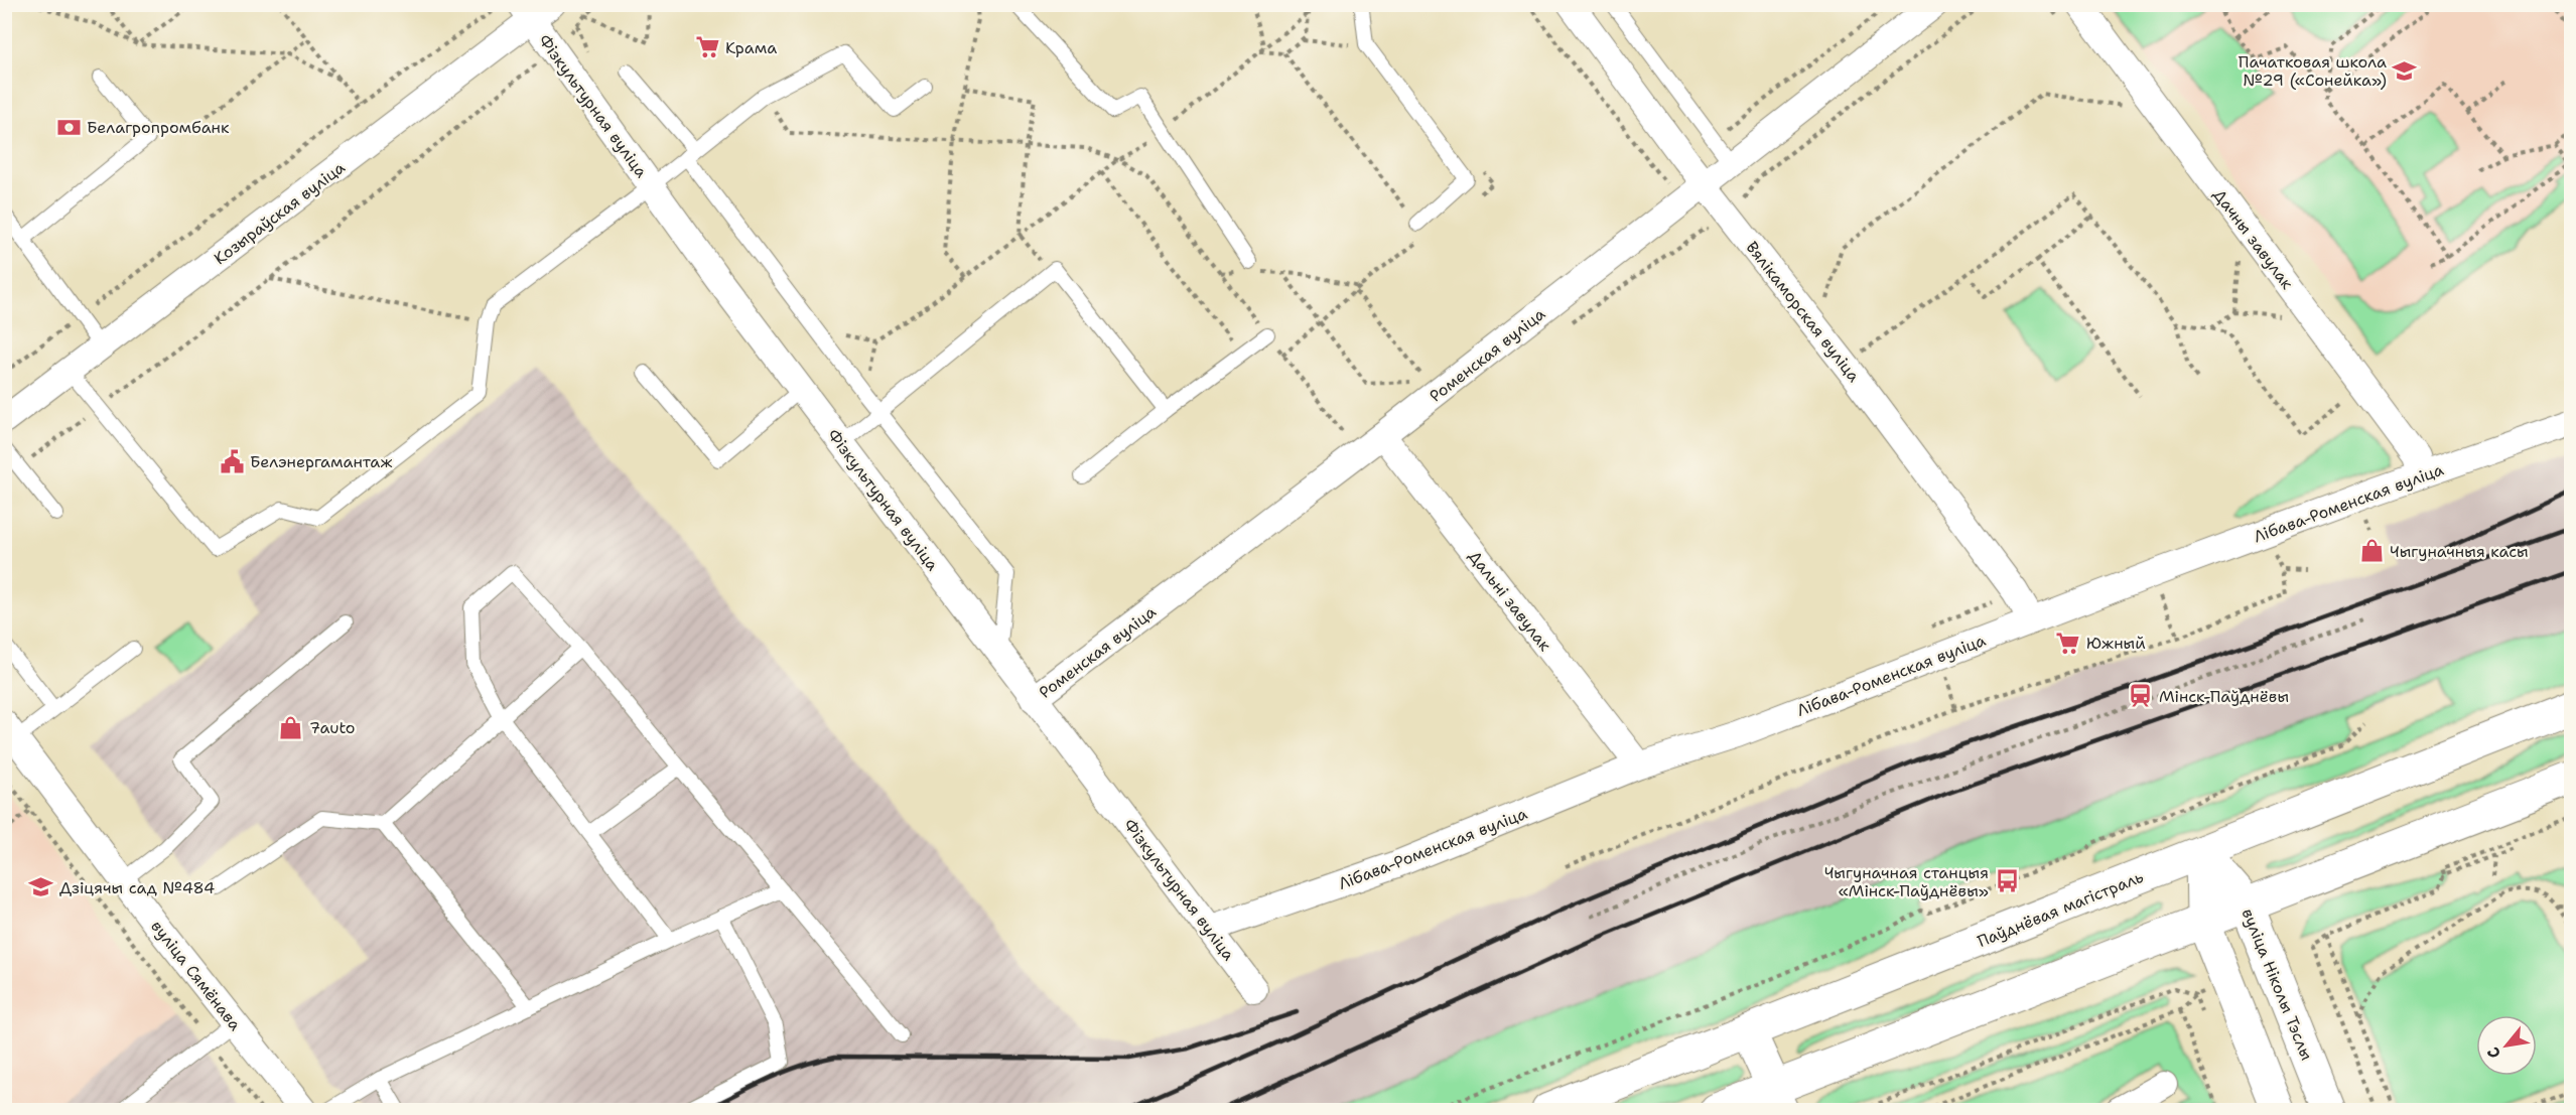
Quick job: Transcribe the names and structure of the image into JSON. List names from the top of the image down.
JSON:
{
  "streets": {
    "main road": ["Паўднёвая магістраль", "вуліца Ніколы Тэслы"],
    "street": [
      "Фізкультурная вуліца",
      "Козыраўская вуліца",
      "Дачны завулак",
      "Вялікаморская вуліца",
      "Роменская вуліца",
      "Лібава-Роменская вуліца",
      "Дальні завулак",
      "вуліца Сямёнава"
    ]
  },
  "crossings": [
    ["Фізкультурная вуліца", "Козыраўская вуліца"],
    ["Фізкультурная вуліца", "Роменская вуліца"],
    ["Фізкультурная вуліца", "Лібава-Роменская вуліца"],
    ["Дачны завулак", "Лібава-Роменская вуліца"],
    ["Вялікаморская вуліца", "Роменская вуліца"],
    ["Вялікаморская вуліца", "Лібава-Роменская вуліца"],
    ["Роменская вуліца", "Дальні завулак"],
    ["Лібава-Роменская вуліца", "Дальні завулак"],
    ["Паўднёвая магістраль", "вуліца Ніколы Тэслы"]
  ],
  "places": {
    "supermarket": ["Крама", "Южный"],
    "school or university": ["Пачатковая школа №29 («Сонейка»)", "Дзіцячы сад №484"],
    "bank": ["Белагропромбанк"],
    "public building": ["Белэнергамантаж"],
    "shop": ["Чыгуначныя касы", "7auto"],
    "station": ["Мінск-Паўднёвы"],
    "bus stop": ["Чыгуначная станцыя «Мінск-Паўднёвы»"]
  },
  "north": "bottom left"
}
